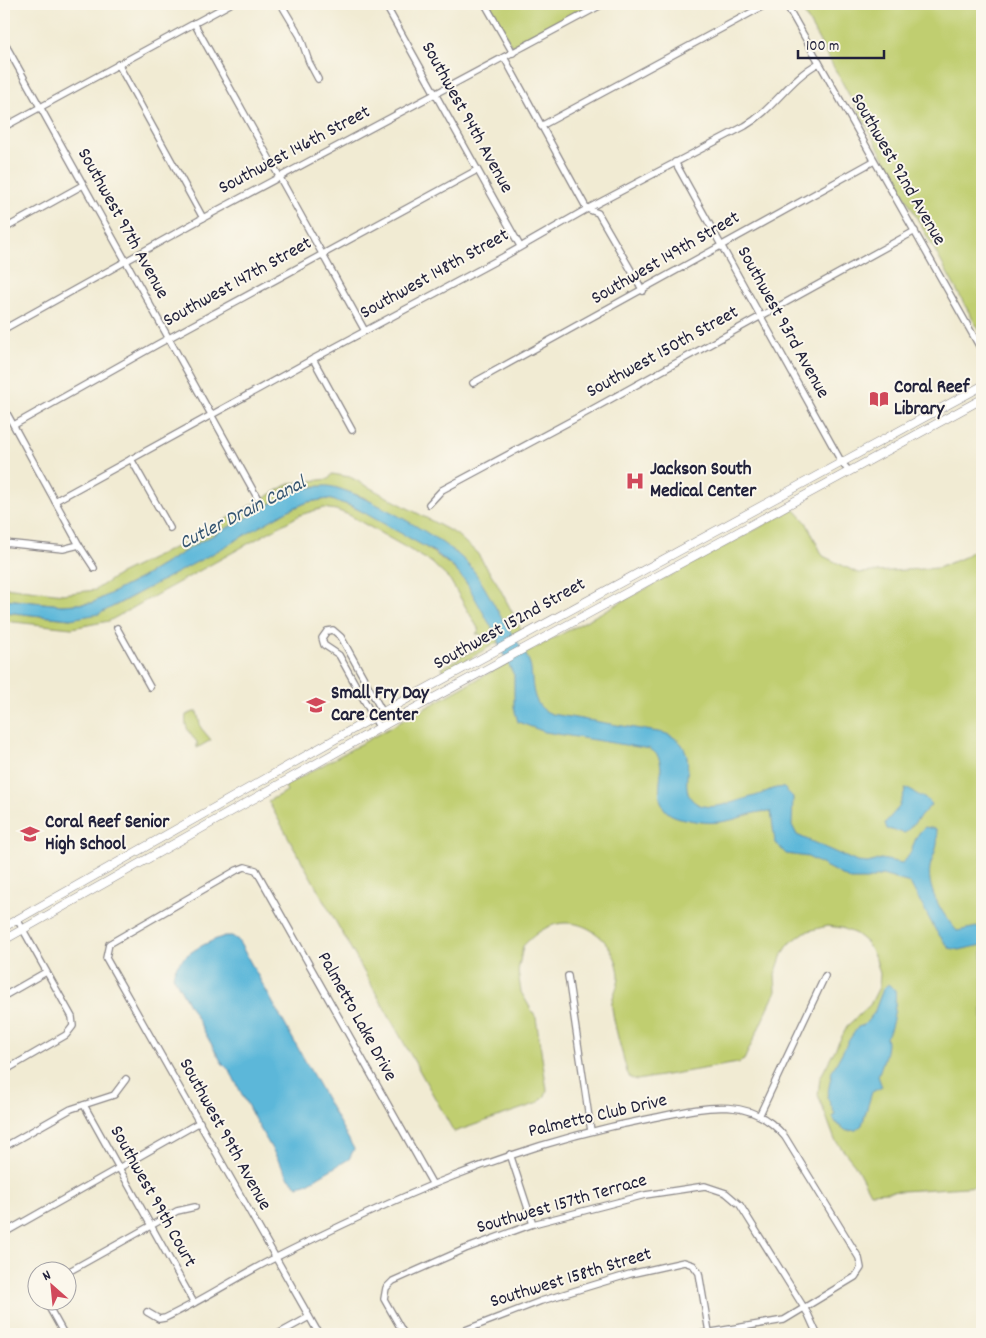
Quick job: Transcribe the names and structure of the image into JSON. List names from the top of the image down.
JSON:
{
  "streets": {
    "main road": ["Southwest 152nd Street"],
    "street": [
      "Southwest 94th Avenue",
      "Southwest 146th Street",
      "Southwest 92nd Avenue",
      "Southwest 97th Avenue",
      "Southwest 149th Street",
      "Southwest 148th Street",
      "Southwest 147th Street",
      "Southwest 93rd Avenue",
      "Southwest 150th Street",
      "Palmetto Lake Drive",
      "Palmetto Club Drive",
      "Southwest 99th Avenue",
      "Southwest 99th Court",
      "Southwest 157th Terrace",
      "Southwest 158th Street"
    ]
  },
  "crossings": [
    ["Southwest 94th Avenue", "Southwest 146th Street"],
    ["Southwest 94th Avenue", "Southwest 148th Street"],
    ["Southwest 94th Avenue", "Southwest 147th Street"],
    ["Southwest 146th Street", "Southwest 97th Avenue"],
    ["Southwest 92nd Avenue", "Southwest 149th Street"],
    ["Southwest 92nd Avenue", "Southwest 148th Street"],
    ["Southwest 92nd Avenue", "Southwest 150th Street"],
    ["Southwest 97th Avenue", "Southwest 148th Street"],
    ["Southwest 97th Avenue", "Southwest 147th Street"],
    ["Southwest 149th Street", "Southwest 93rd Avenue"],
    ["Southwest 148th Street", "Southwest 93rd Avenue"],
    ["Southwest 93rd Avenue", "Southwest 150th Street"],
    ["Southwest 93rd Avenue", "Southwest 152nd Street"],
    ["Palmetto Lake Drive", "Palmetto Club Drive"],
    ["Palmetto Lake Drive", "Southwest 99th Avenue"],
    ["Palmetto Club Drive", "Southwest 99th Avenue"],
    ["Palmetto Club Drive", "Southwest 99th Court"],
    ["Palmetto Club Drive", "Southwest 157th Terrace"]
  ],
  "water": ["Cutler Drain Canal"],
  "places": {
    "library": ["Coral Reef Library"],
    "hospital": ["Jackson South Medical Center"],
    "school or university": ["Small Fry Day Care Center", "Coral Reef Senior High School"]
  },
  "scale_bar": "100 m",
  "north": "top left"
}
